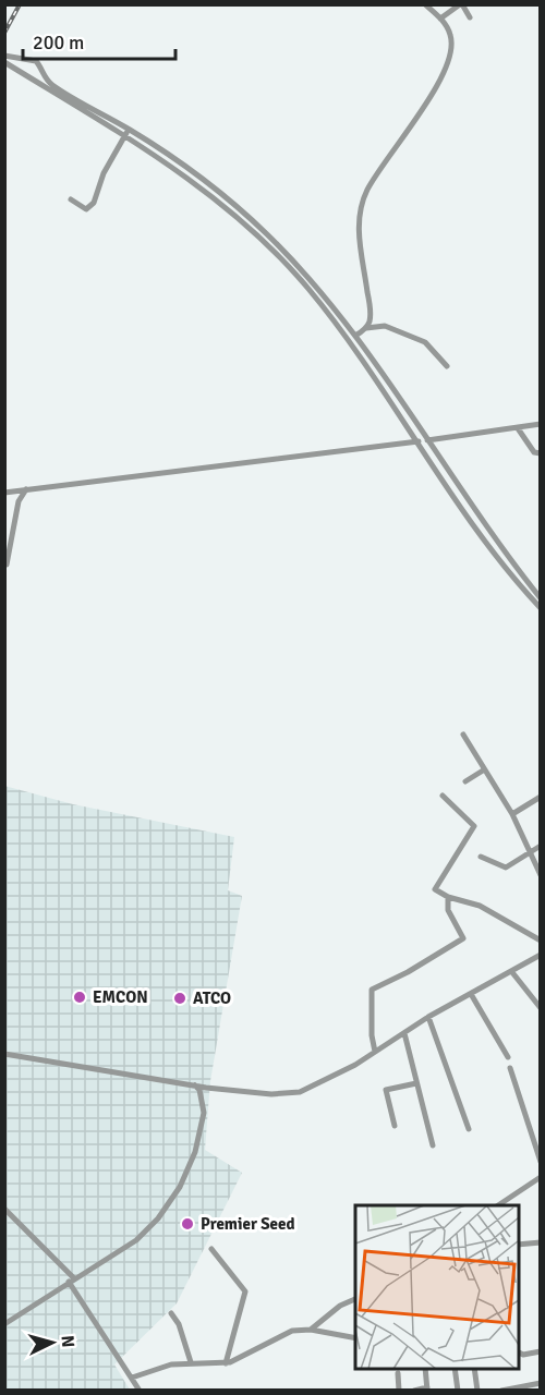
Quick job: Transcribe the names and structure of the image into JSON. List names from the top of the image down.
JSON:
{
  "places": ["EMCON", "ATCO", "Premier Seed"],
  "scale_bar": "200 m",
  "north": "right"
}
